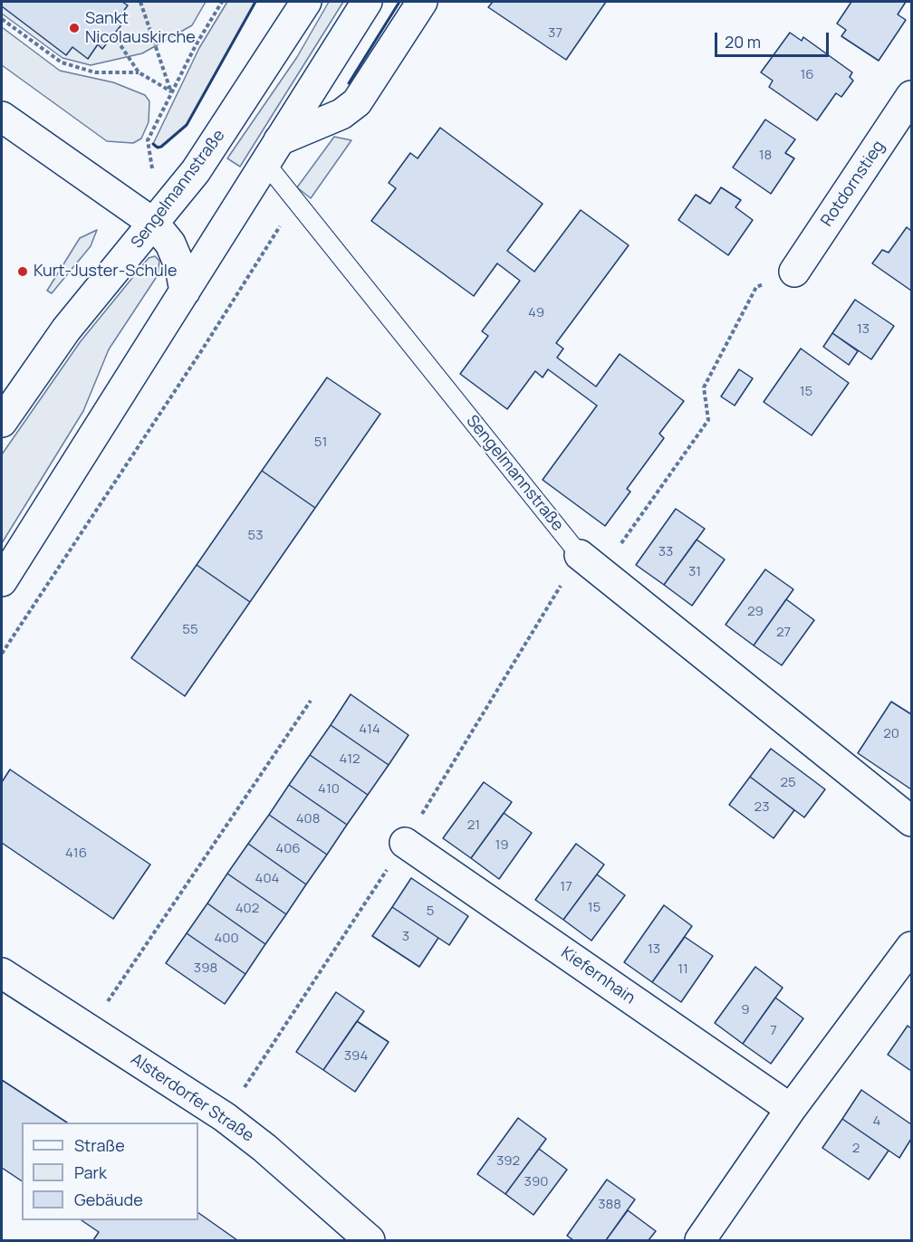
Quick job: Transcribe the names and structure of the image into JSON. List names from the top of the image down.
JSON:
{
  "streets": {
    "street": [
      "Rotdornstieg",
      "Sengelmannstraße",
      "Kiefernhain",
      "Alsterdorfer Straße"
    ]
  },
  "places": ["Sankt Nicolauskirche", "Kurt-Juster-Schule"],
  "house_numbers": [
    "37",
    "16",
    "18",
    "49",
    "13",
    "15",
    "51",
    "53",
    "33",
    "31",
    "29",
    "55",
    "27",
    "414",
    "20",
    "412",
    "25",
    "410",
    "23",
    "408",
    "21",
    "19",
    "406",
    "416",
    "404",
    "17",
    "15",
    "402",
    "5",
    "3",
    "400",
    "13",
    "398",
    "11",
    "9",
    "7",
    "394",
    "4",
    "2",
    "392",
    "390",
    "388"
  ],
  "legend": ["Straße", "Park", "Gebäude"],
  "scale_bar": "20 m"
}
